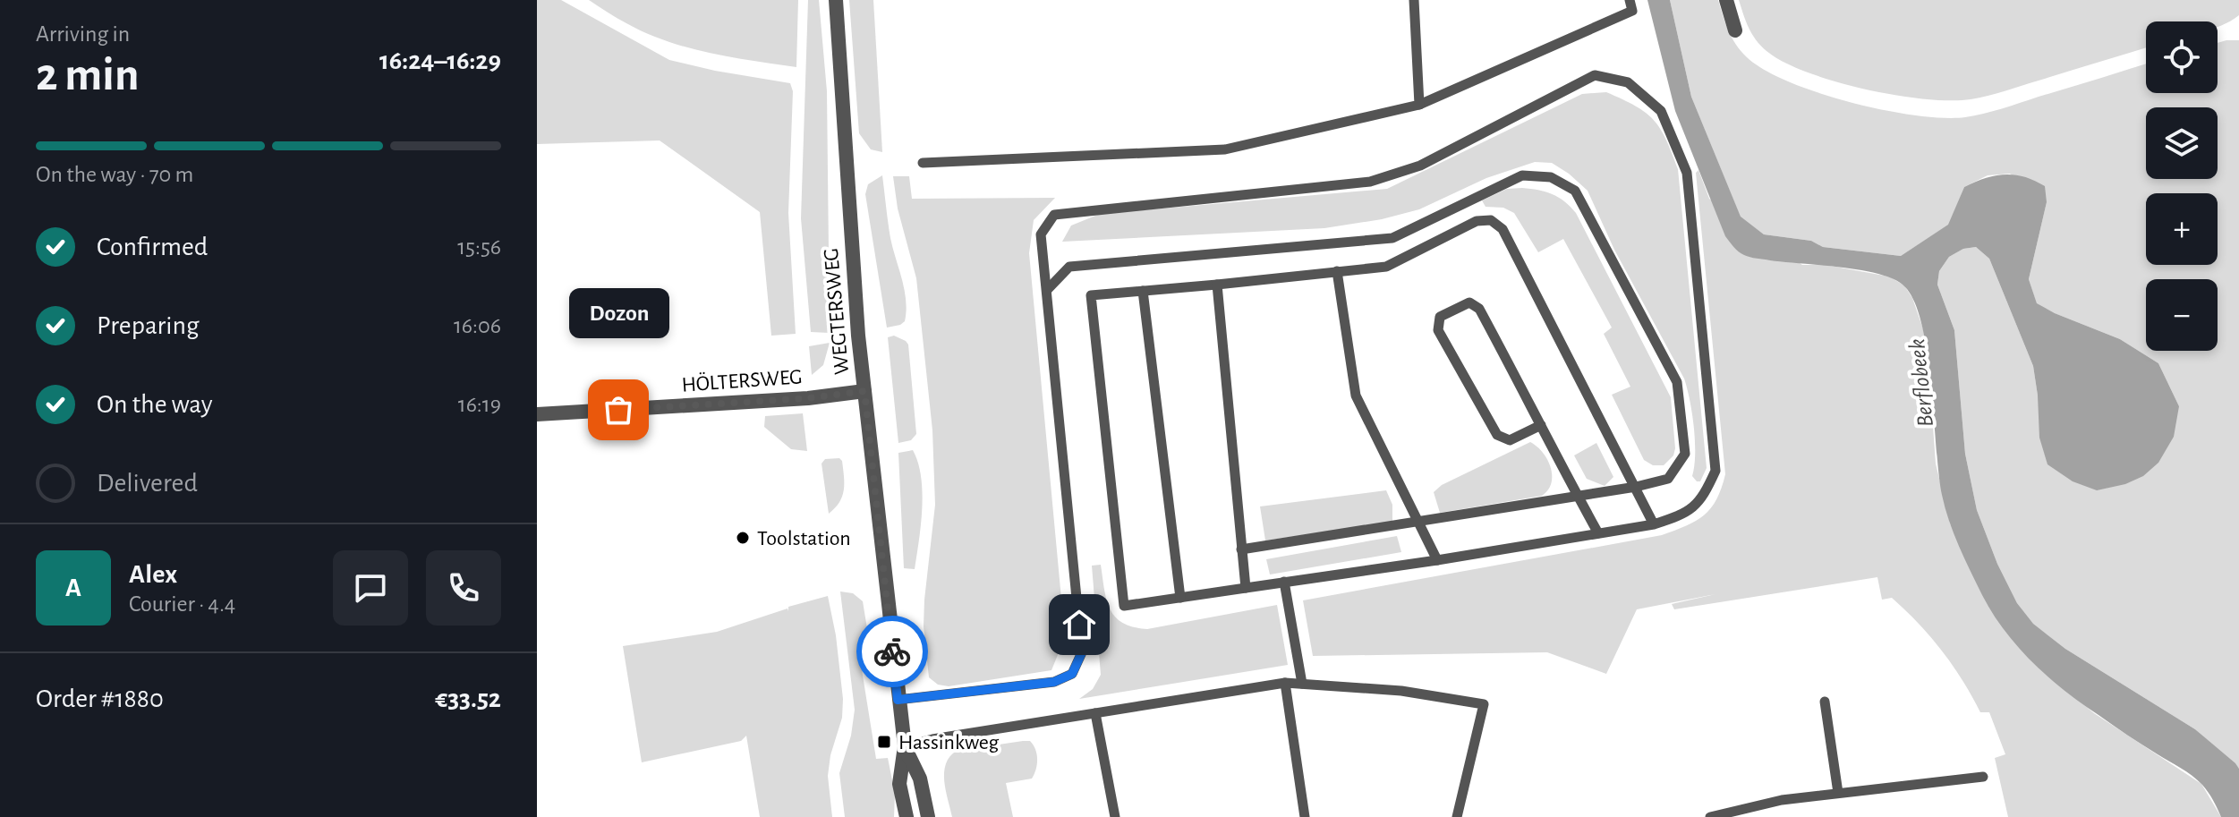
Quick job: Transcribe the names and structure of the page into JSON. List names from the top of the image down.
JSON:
{
  "streets": {
    "street": ["WEGTERSWEG", "HÖLTERSWEG"]
  },
  "crossings": [
    ["WEGTERSWEG", "HÖLTERSWEG"]
  ],
  "water": ["Berflobeek"],
  "places": {
    "other": ["Dozon", "Toolstation"],
    "transit": ["Hassinkweg"]
  },
  "page": {
    "heading": ["2 min", "Arriving in", "16:24–16:29"],
    "panel": [
      "Alex",
      "Courier · 4.4",
      "Order #1880",
      "€33.52"
    ],
    "map_buttons": ["+", "−"],
    "bar": "On the way · 70 m",
    "list": [
      ["Confirmed", "15:56"],
      ["Preparing", "16:06"],
      ["On the way", "16:19"],
      "Delivered"
    ],
    "bubble": "Dozon",
    "round": "A"
  }
}
